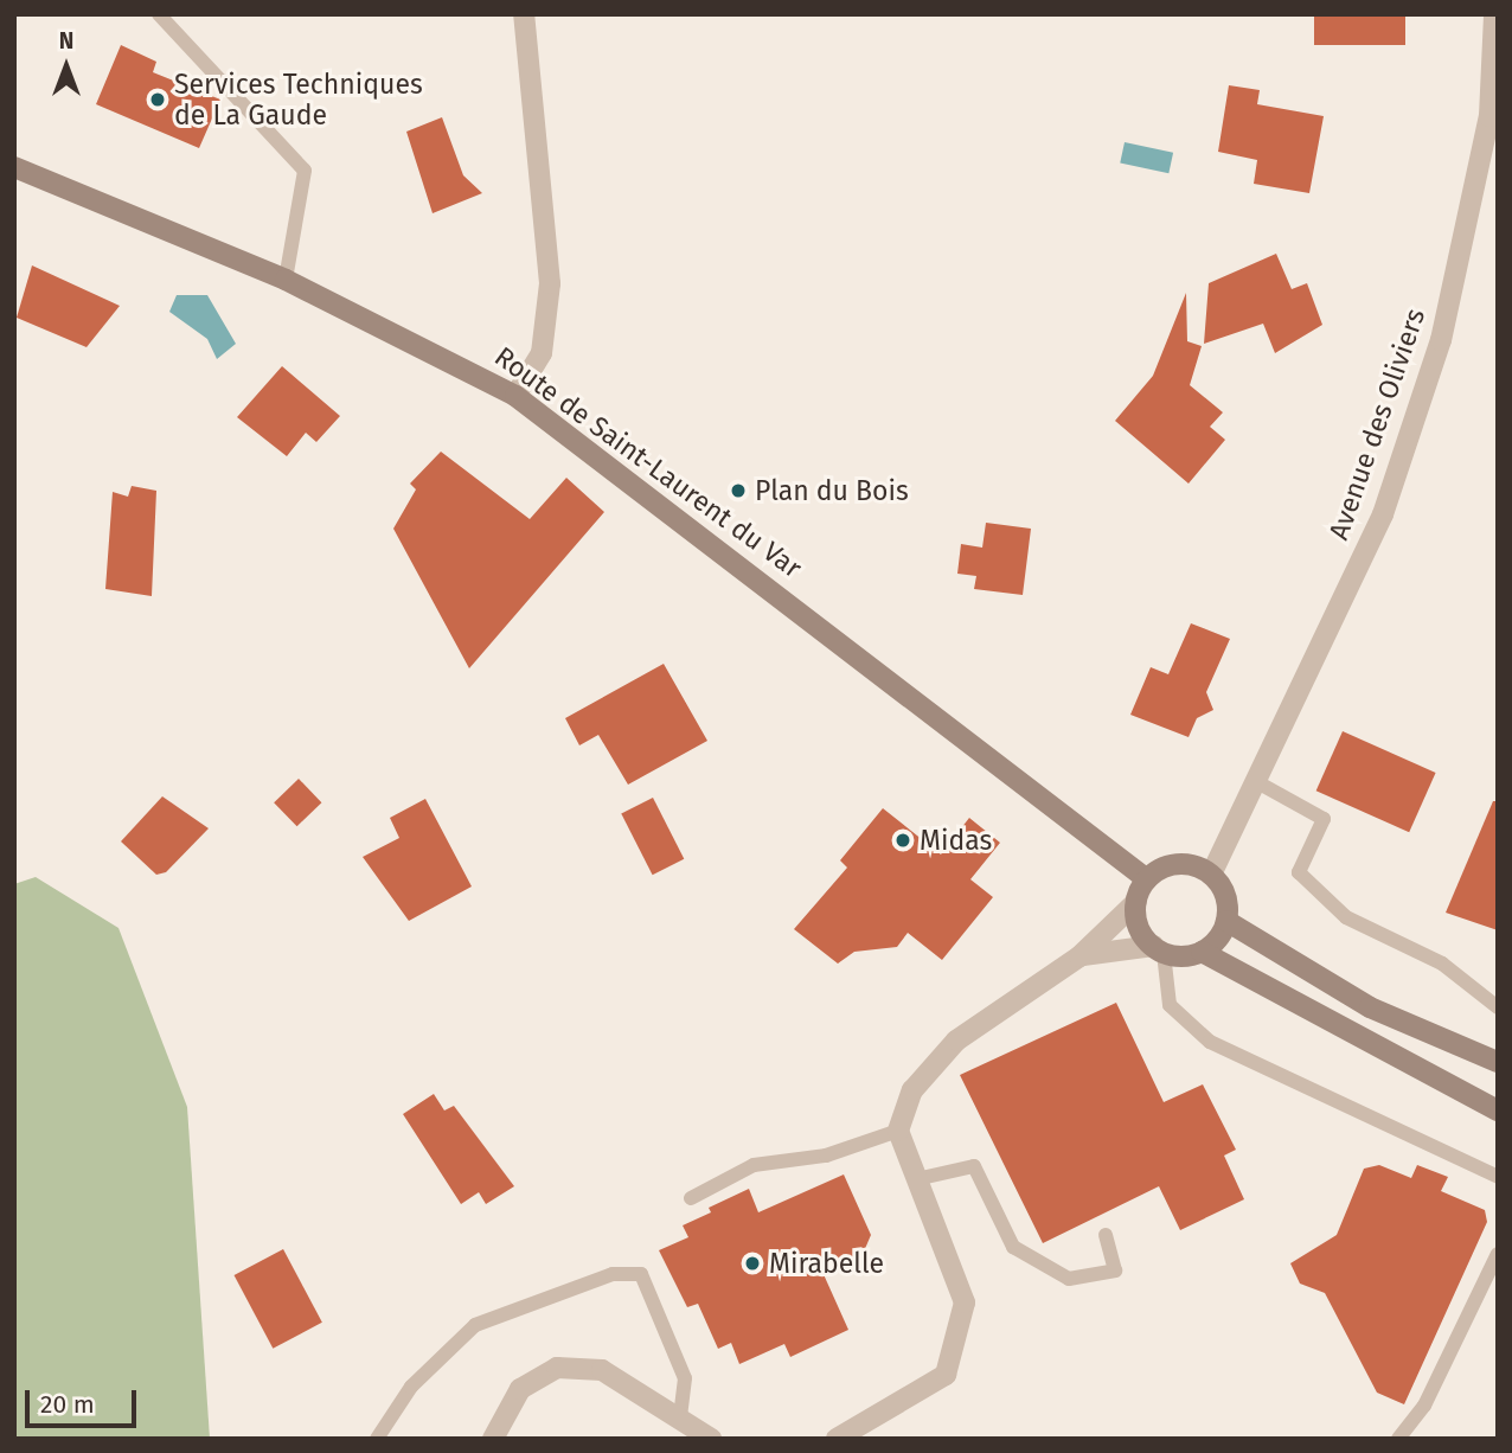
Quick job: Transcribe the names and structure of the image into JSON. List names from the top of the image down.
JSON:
{
  "streets": {
    "main road": ["Route de Saint-Laurent du Var"],
    "street": ["Avenue des Oliviers"]
  },
  "crossings": [
    ["Avenue des Oliviers", "Route de Saint-Laurent du Var"]
  ],
  "places": [
    "Services Techniques de La Gaude",
    "Plan du Bois",
    "Midas",
    "Mirabelle"
  ],
  "scale_bar": "20 m",
  "north": "top"
}
